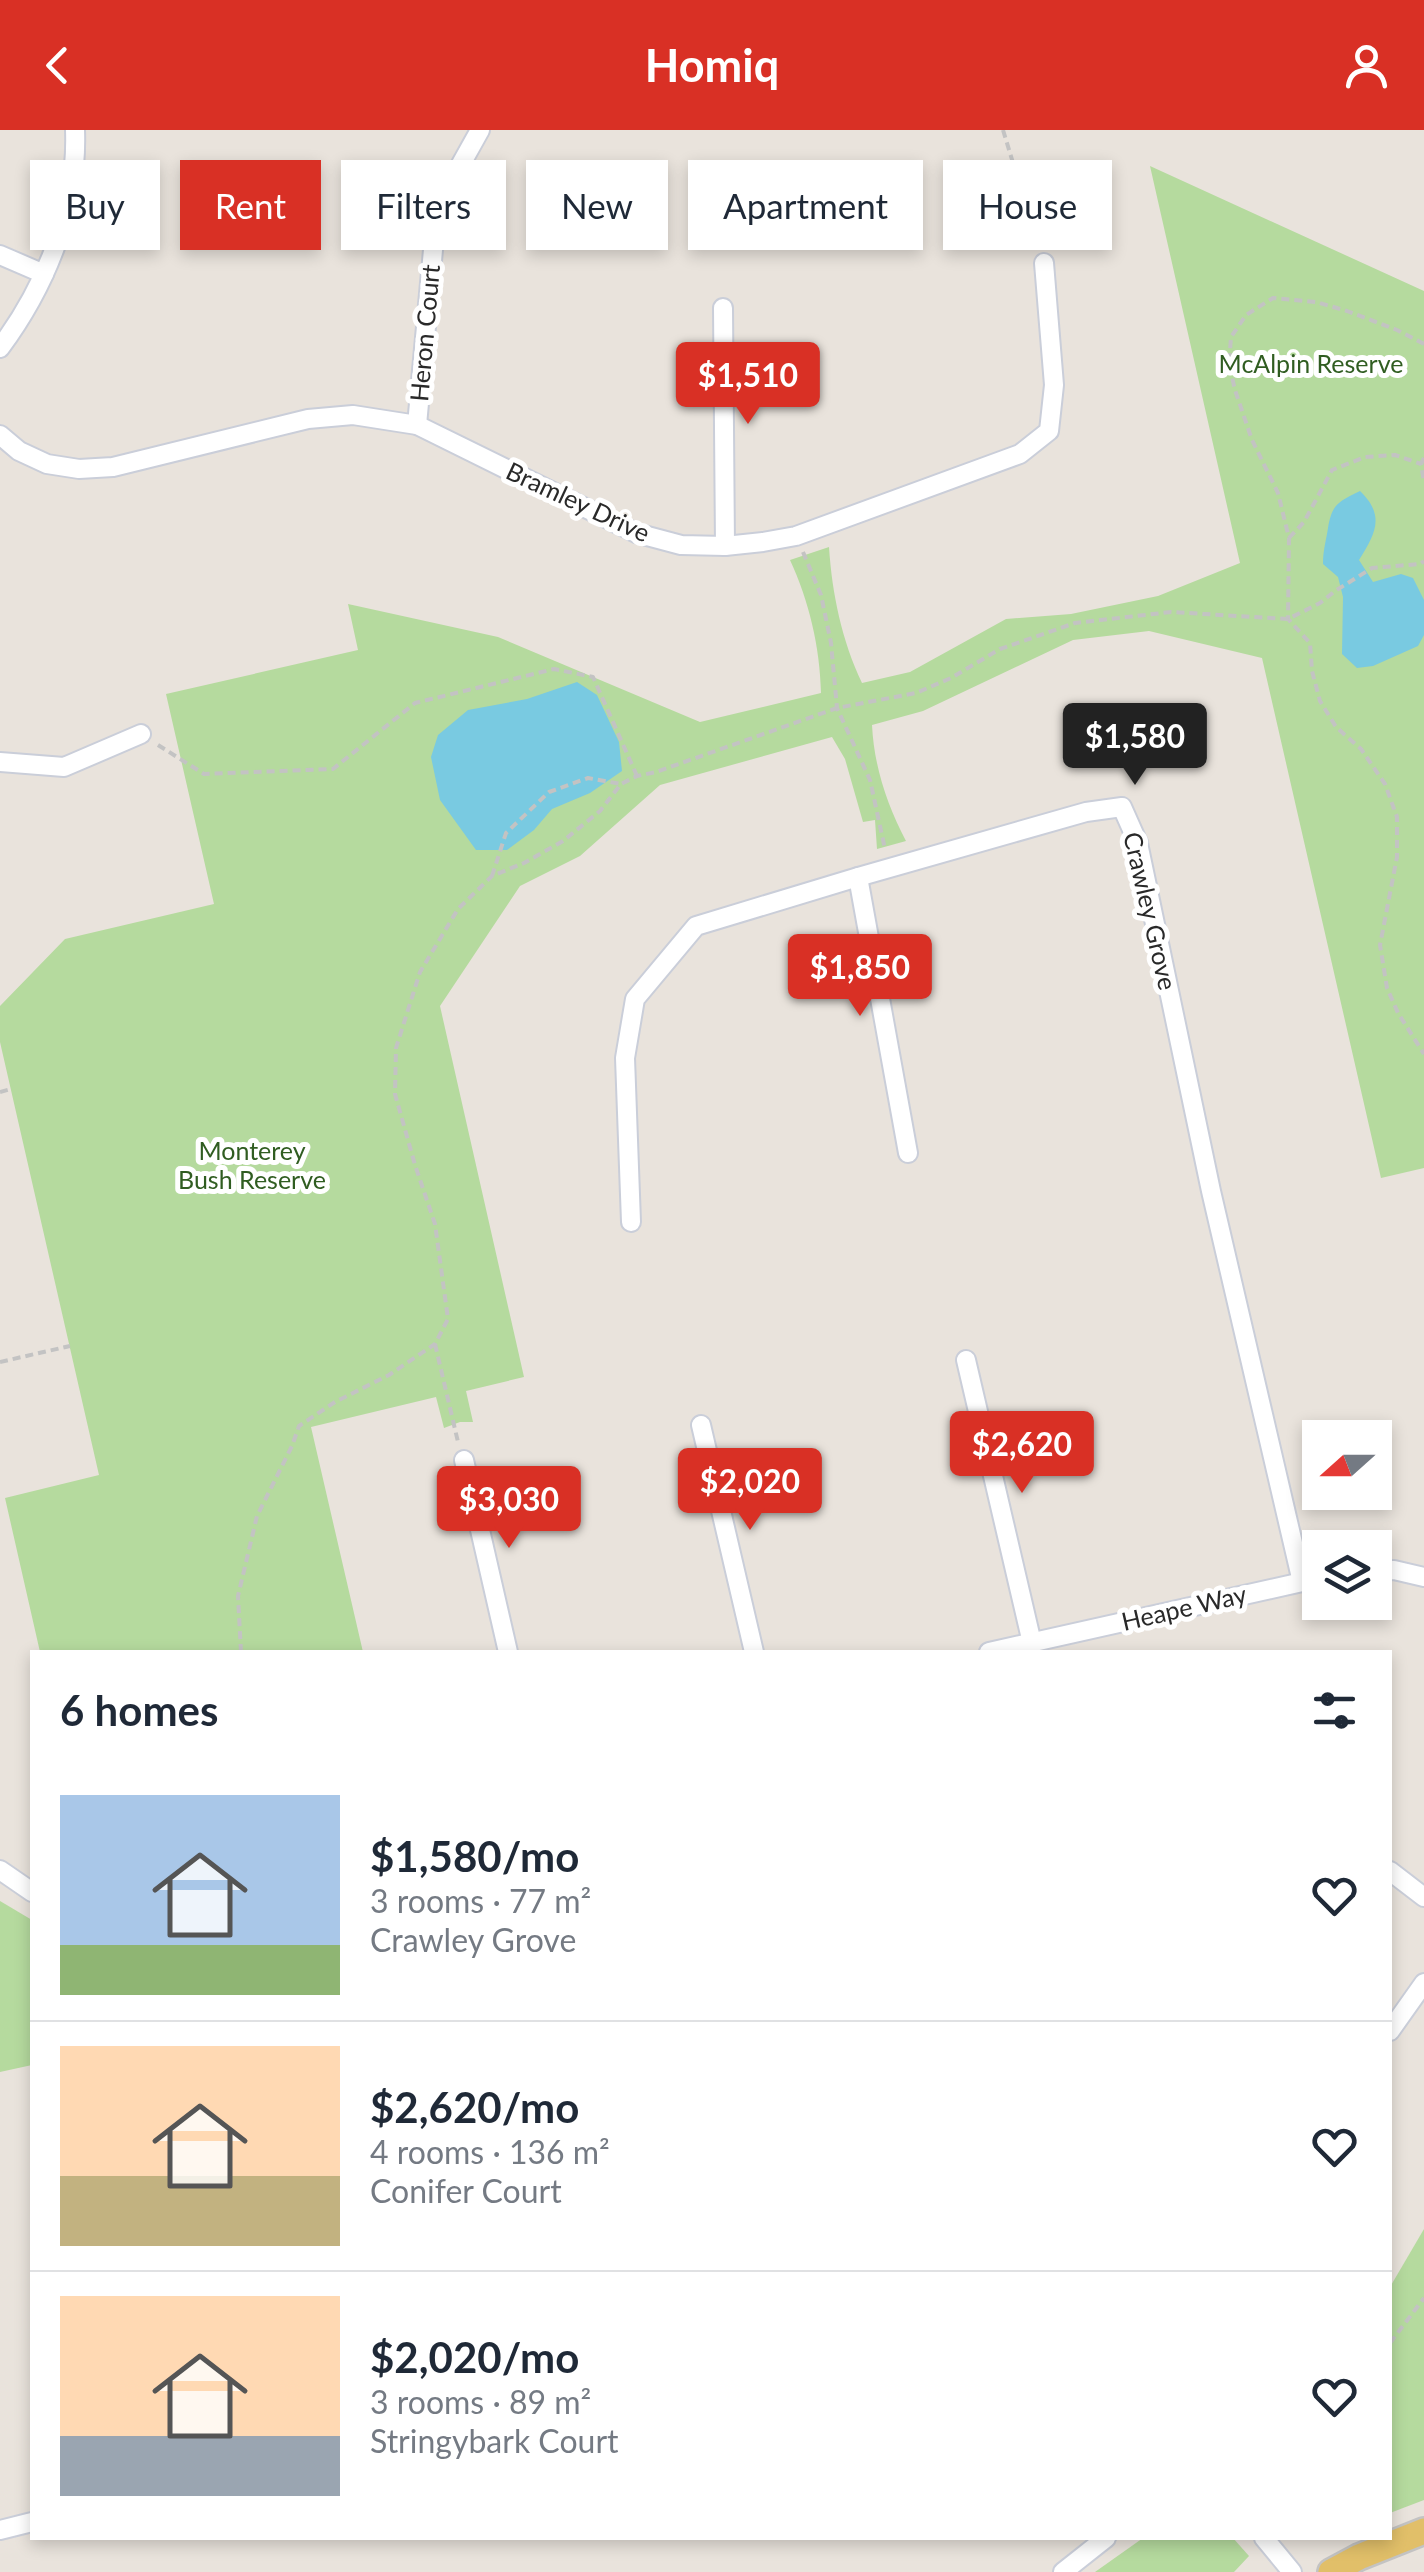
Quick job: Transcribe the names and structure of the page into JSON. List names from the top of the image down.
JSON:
{
  "streets": {
    "street": [
      "Heron Court",
      "Bramley Drive",
      "Crawley Grove",
      "Heape Way"
    ]
  },
  "crossings": [
    ["Heron Court", "Bramley Drive"]
  ],
  "parks": ["McAlpin Reserve", "Monterey Bush Reserve"],
  "north": "left",
  "page": {
    "header": "Homiq",
    "chip": [
      "Buy",
      "Rent",
      "Filters",
      "New",
      "Apartment",
      "House"
    ],
    "price": [
      "$1,510",
      "$1,580",
      "$1,850",
      "$2,620",
      "$2,020",
      "$3,030"
    ],
    "heading": "6 homes",
    "list": [
      {
        "name": "$1,580/mo",
        "note": "3 rooms · 77 m² · Crawley Grove"
      },
      {
        "name": "$2,620/mo",
        "note": "4 rooms · 136 m² · Conifer Court"
      },
      {
        "name": "$2,020/mo",
        "note": "3 rooms · 89 m² · Stringybark Court"
      }
    ]
  }
}
